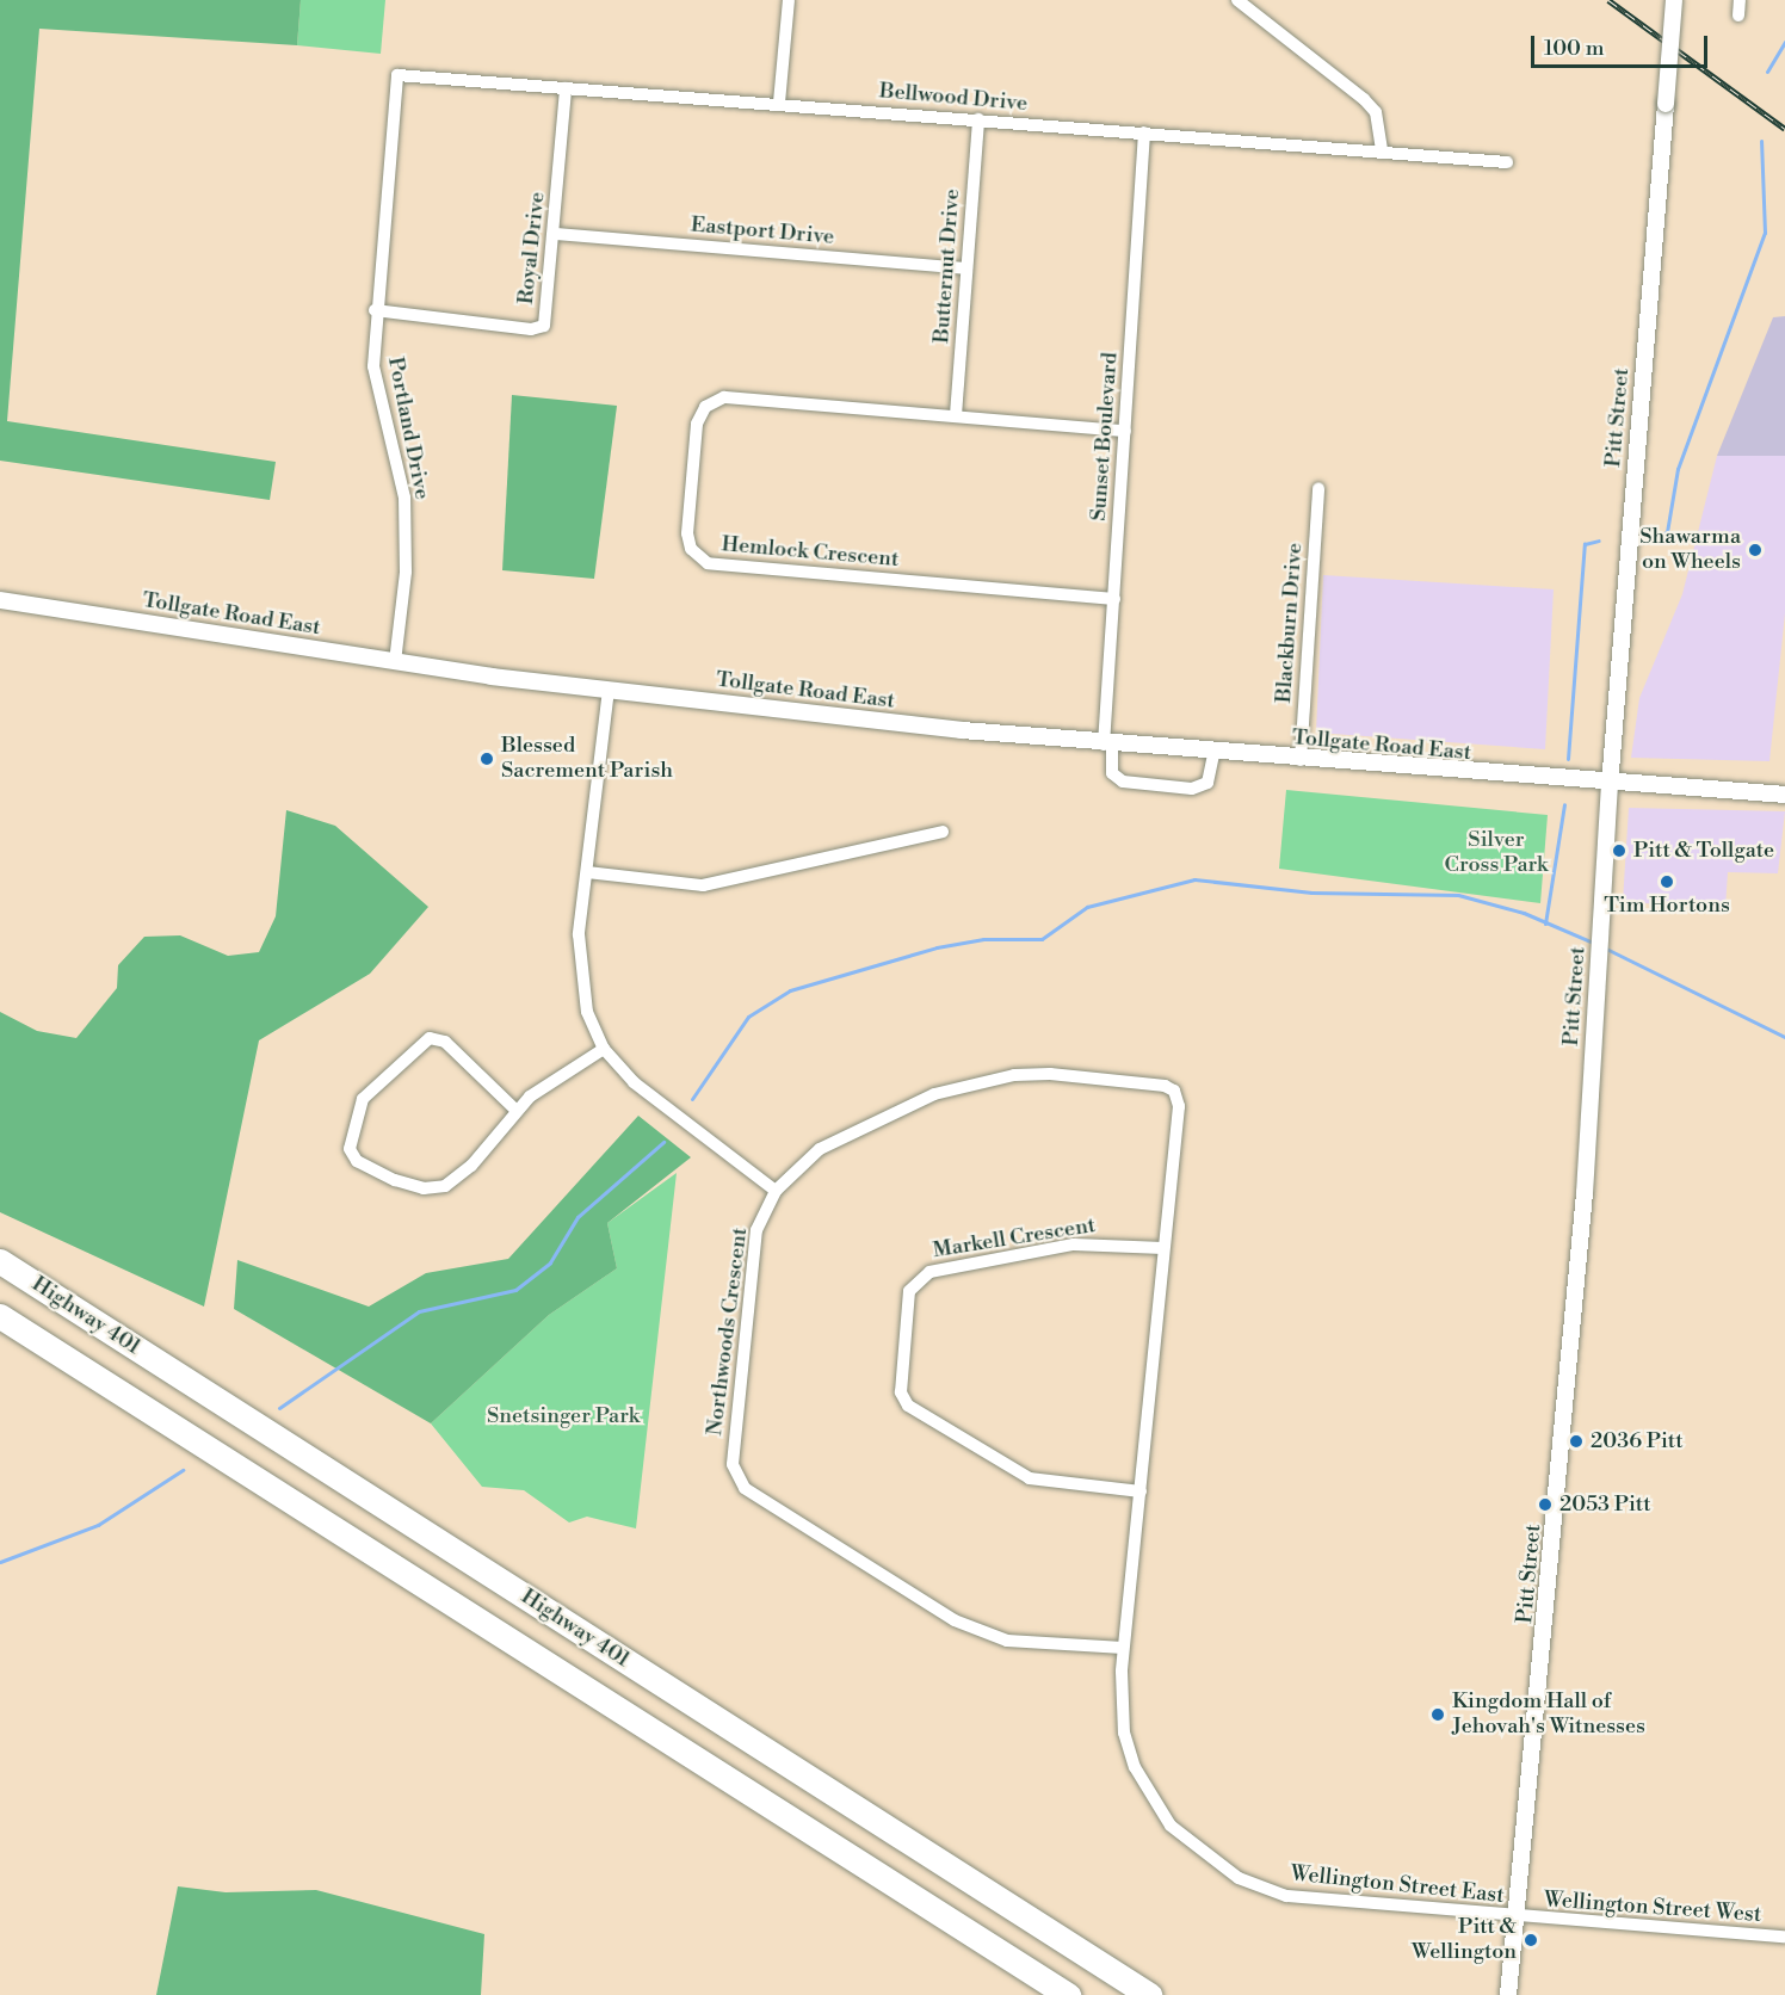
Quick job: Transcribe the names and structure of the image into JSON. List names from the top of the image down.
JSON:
{
  "streets": {
    "highway": ["Highway 401"],
    "street": [
      "Bellwood Drive",
      "Eastport Drive",
      "Royal Drive",
      "Butternut Drive",
      "Pitt Street",
      "Portland Drive",
      "Sunset Boulevard",
      "Hemlock Crescent",
      "Tollgate Road East",
      "Blackburn Drive",
      "Markell Crescent",
      "Northwoods Crescent",
      "Wellington Street East",
      "Wellington Street West"
    ]
  },
  "crossings": [
    ["Bellwood Drive", "Royal Drive"],
    ["Bellwood Drive", "Butternut Drive"],
    ["Bellwood Drive", "Portland Drive"],
    ["Bellwood Drive", "Sunset Boulevard"],
    ["Eastport Drive", "Royal Drive"],
    ["Eastport Drive", "Butternut Drive"],
    ["Royal Drive", "Portland Drive"],
    ["Butternut Drive", "Hemlock Crescent"],
    ["Pitt Street", "Tollgate Road East"],
    ["Pitt Street", "Wellington Street East"],
    ["Pitt Street", "Wellington Street West"],
    ["Portland Drive", "Tollgate Road East"],
    ["Sunset Boulevard", "Hemlock Crescent"],
    ["Sunset Boulevard", "Tollgate Road East"],
    ["Tollgate Road East", "Blackburn Drive"],
    ["Markell Crescent", "Northwoods Crescent"],
    ["Markell Crescent", "Wellington Street East"],
    ["Northwoods Crescent", "Wellington Street East"],
    ["Wellington Street East", "Wellington Street West"]
  ],
  "parks": ["Silver Cross Park", "Snetsinger Park"],
  "places": [
    "Shawarma on Wheels",
    "Blessed Sacrement Parish",
    "Pitt & Tollgate",
    "Tim Hortons",
    "2036 Pitt",
    "2053 Pitt",
    "Kingdom Hall of Jehovah's Witnesses",
    "Pitt & Wellington"
  ],
  "scale_bar": "100 m"
}
